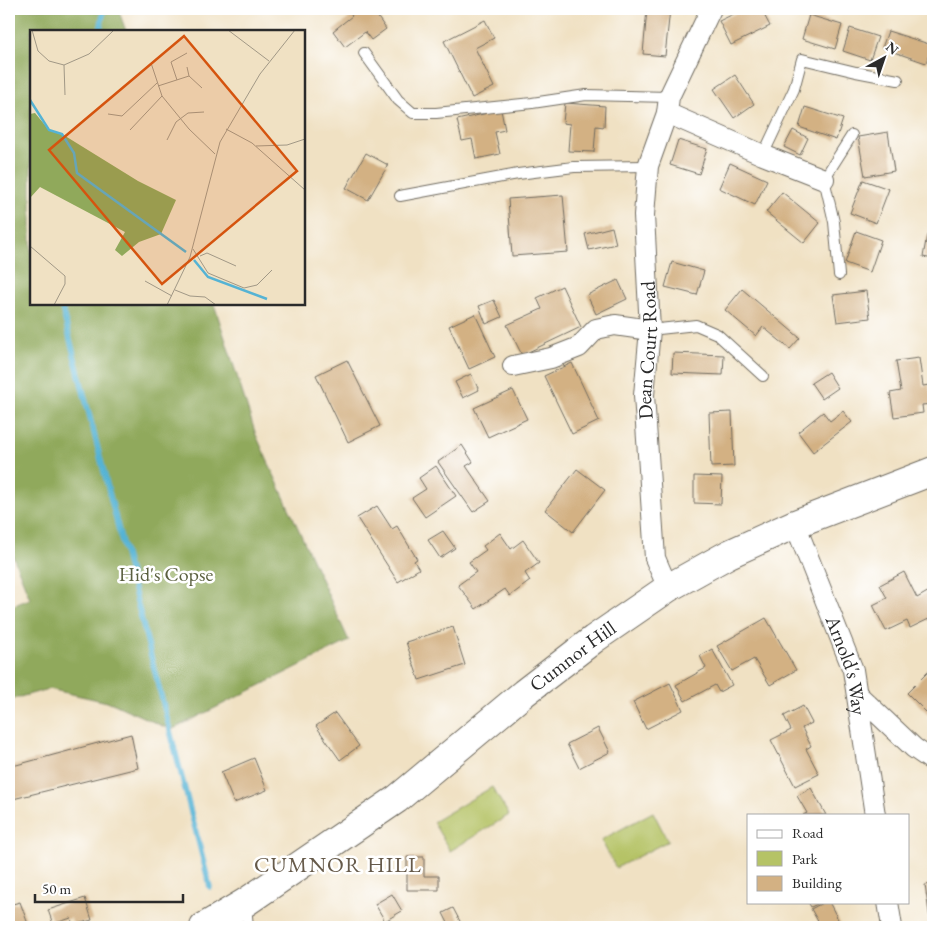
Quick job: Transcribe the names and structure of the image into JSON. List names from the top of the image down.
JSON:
{
  "streets": {
    "street": ["Dean Court Road", "Cumnor Hill", "Arnold's Way"]
  },
  "crossings": [
    ["Dean Court Road", "Cumnor Hill"],
    ["Cumnor Hill", "Arnold's Way"]
  ],
  "districts": ["CUMNOR HILL"],
  "parks": ["Hid's Copse"],
  "legend": ["Road", "Park", "Building"],
  "scale_bar": "50 m",
  "north": "top right"
}
